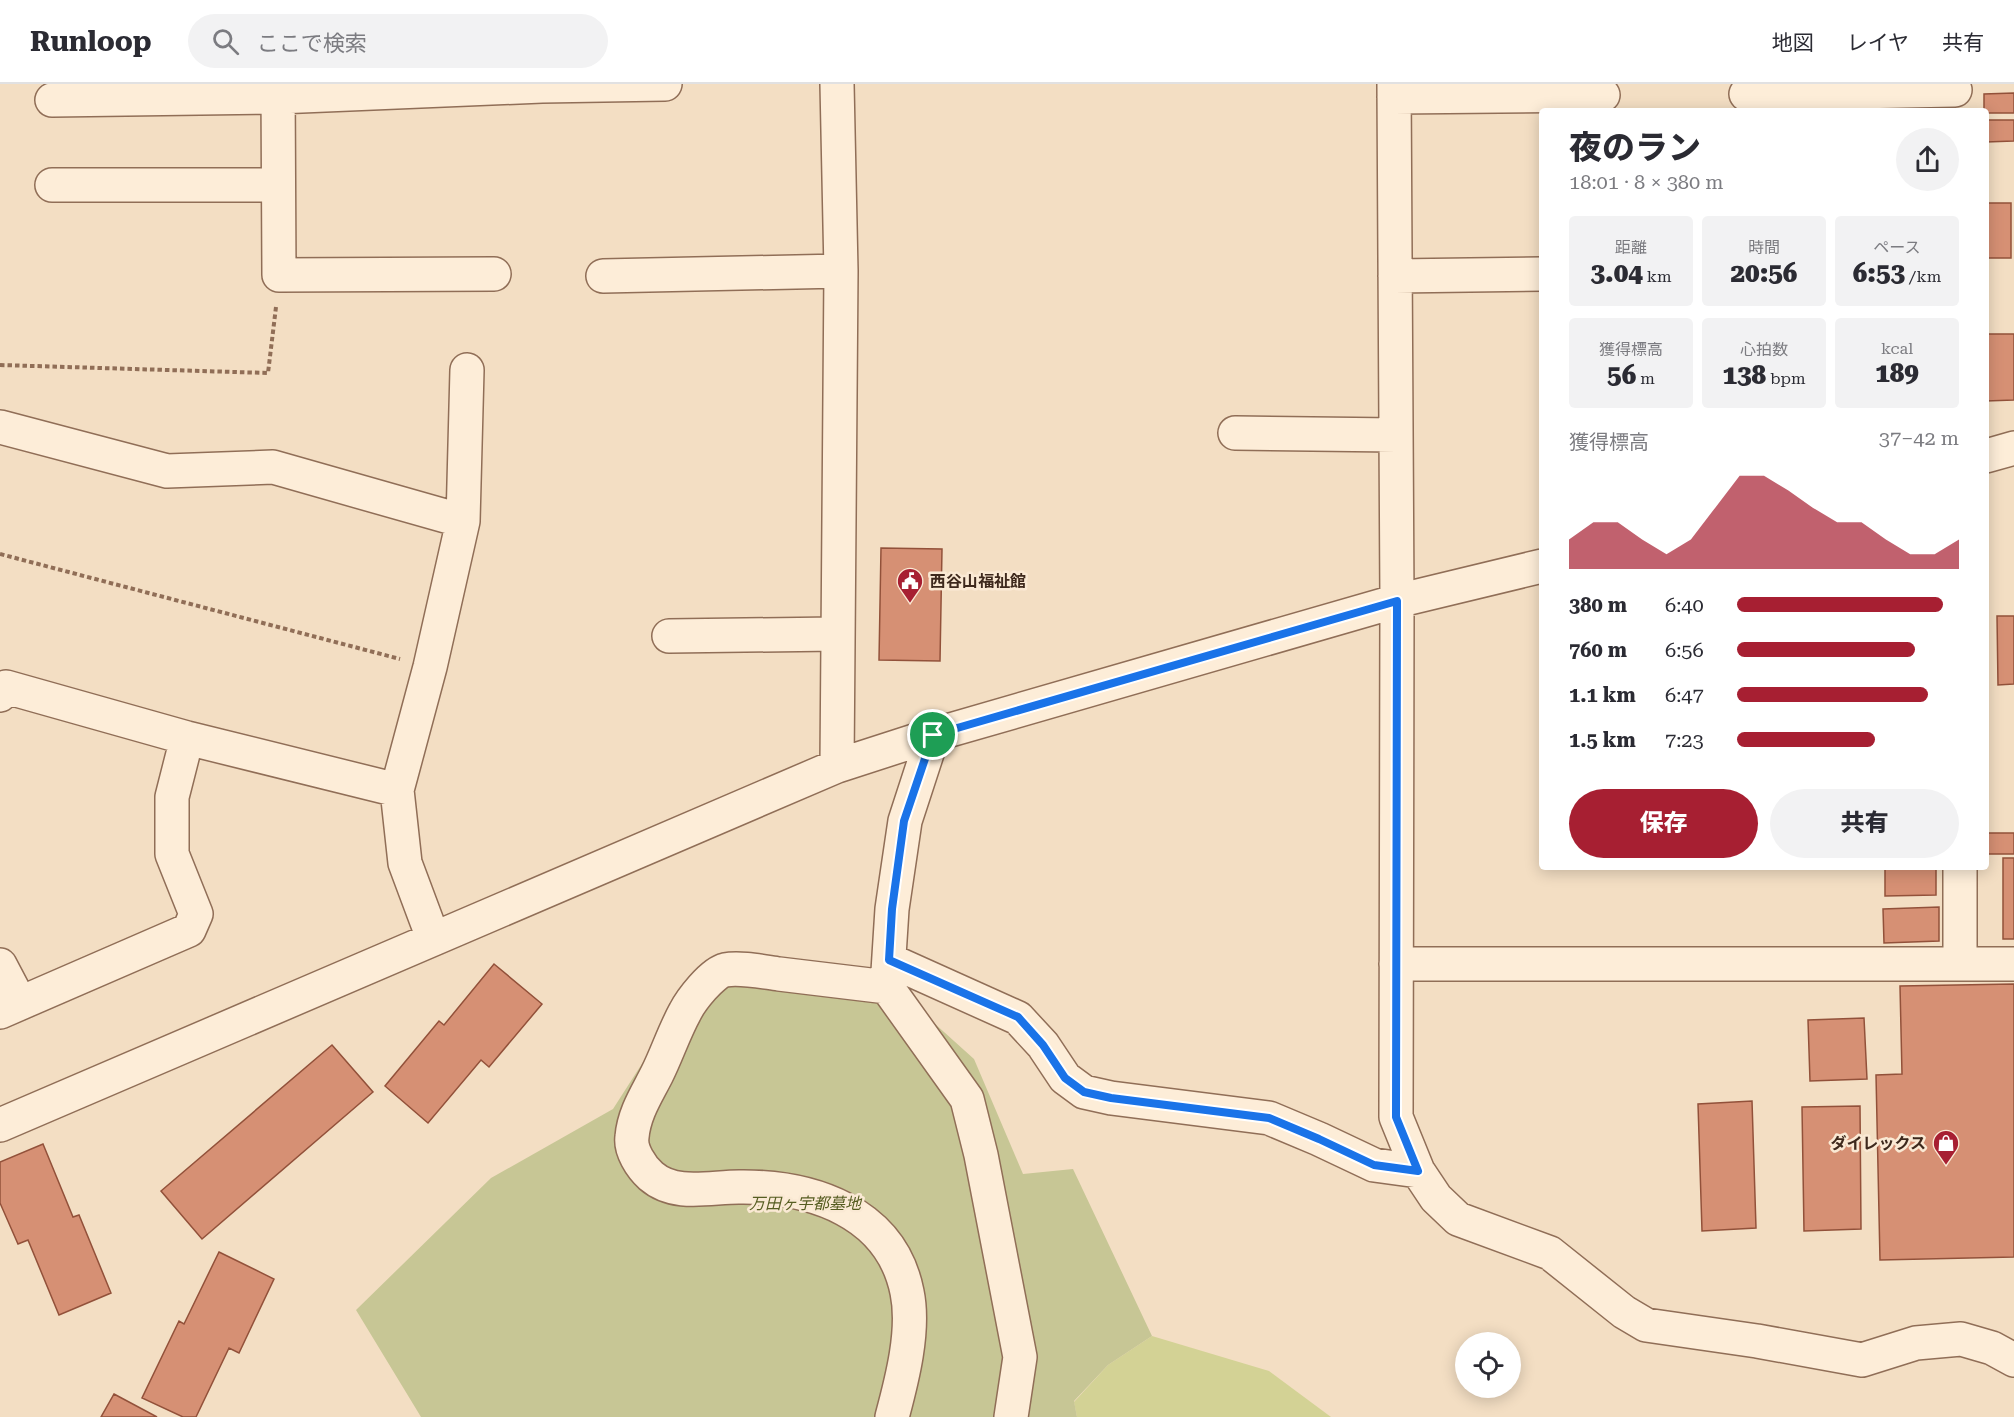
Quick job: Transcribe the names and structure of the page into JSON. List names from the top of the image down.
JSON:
{
  "parks": ["万田ヶ宇都墓地"],
  "places": {
    "public building": ["西谷山福祉館"],
    "shop": ["ダイレックス"]
  },
  "page": {
    "header": "Runloop",
    "search": "ここで検索",
    "nav": ["地図", "レイヤ", "共有"],
    "heading": ["夜のラン", "18:01 · 8 × 380 m"],
    "stats": [
      ["距離", "3.04 km"],
      ["時間", "20:56"],
      ["ペース", "6:53 /km"],
      ["獲得標高", "56 m"],
      ["心拍数", "138 bpm"],
      ["kcal", "189"]
    ],
    "chart": ["獲得標高", "37–42 m"],
    "list": [
      {
        "name": "380 m",
        "note": "6:40"
      },
      {
        "name": "760 m",
        "note": "6:56"
      },
      {
        "name": "1.1 km",
        "note": "6:47"
      },
      {
        "name": "1.5 km",
        "note": "7:23"
      }
    ],
    "buttons": ["保存", "共有"]
  }
}
